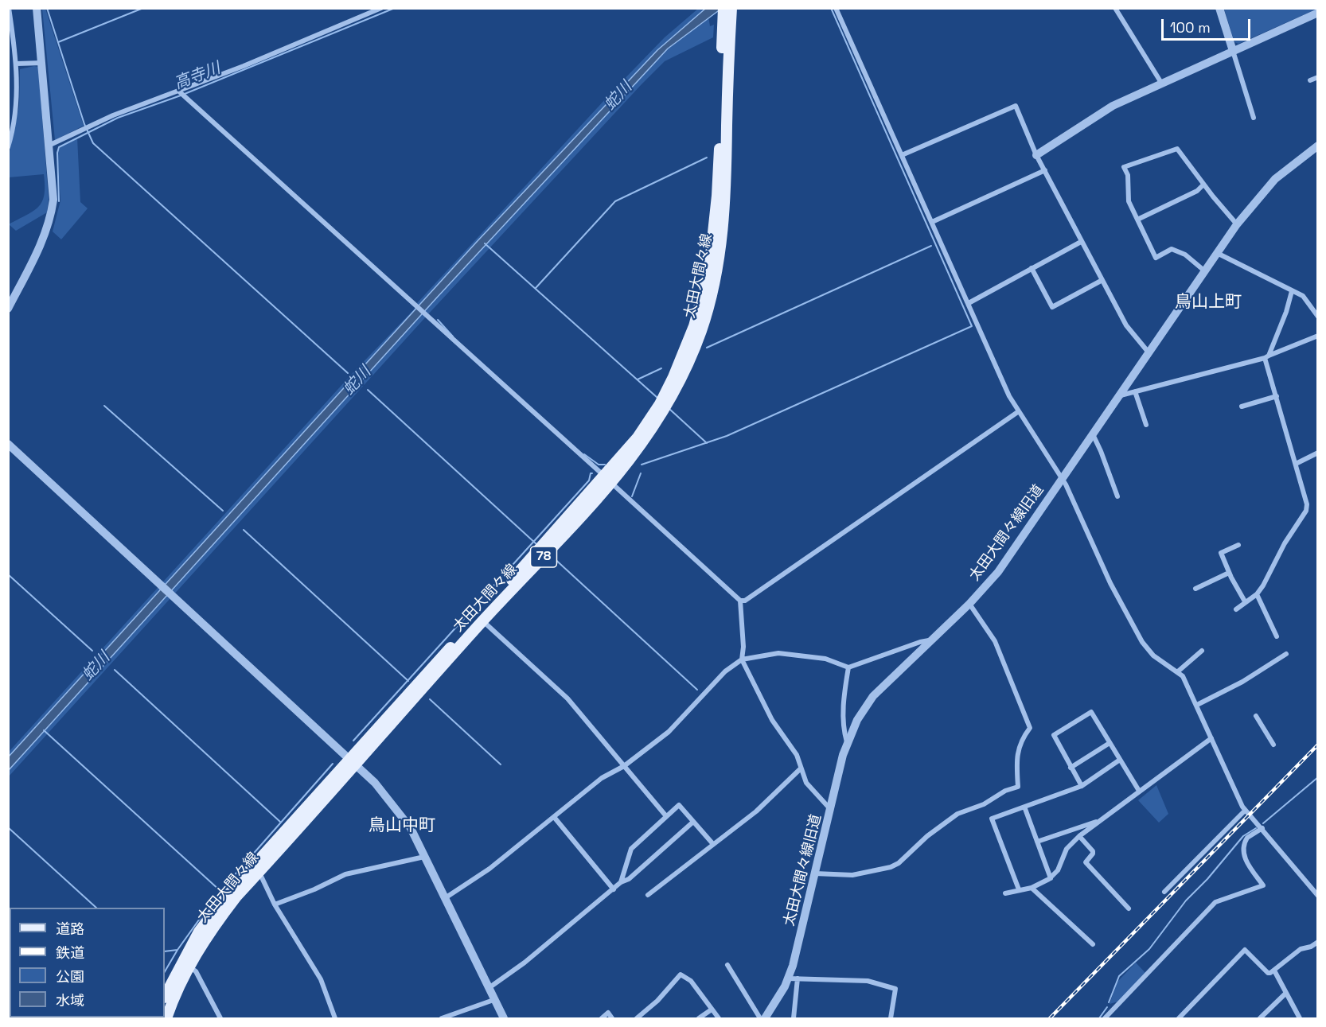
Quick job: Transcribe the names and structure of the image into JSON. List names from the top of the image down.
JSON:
{
  "streets": {
    "main road": ["太田大間々線", "78"],
    "street": ["太田大間々線旧道"]
  },
  "districts": ["鳥山上町", "鳥山中町"],
  "water": ["高寺川", "蛇川"],
  "legend": [
    "道路",
    "鉄道",
    "公園",
    "水域"
  ],
  "scale_bar": "100 m"
}
